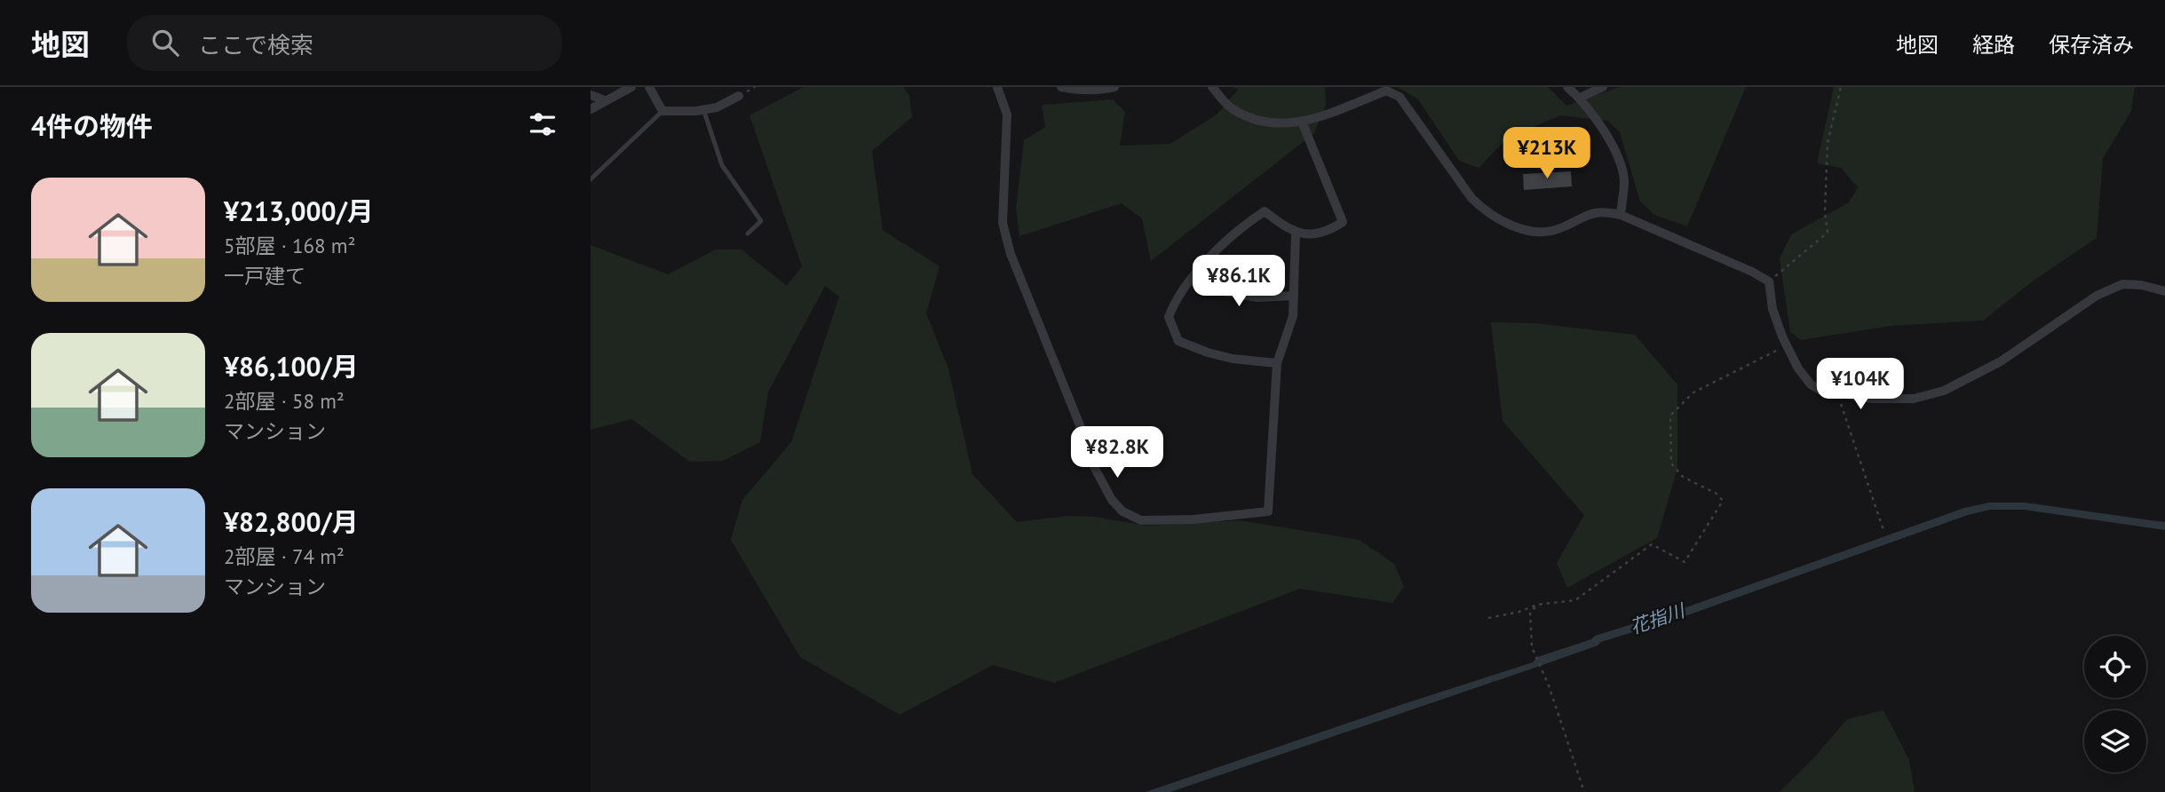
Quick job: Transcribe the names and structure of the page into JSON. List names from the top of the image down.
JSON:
{
  "water": ["花指川"],
  "page": {
    "header": "地図",
    "search": "ここで検索",
    "nav": ["地図", "経路", "保存済み"],
    "heading": "4件の物件",
    "price": [
      "¥213K",
      "¥86.1K",
      "¥104K",
      "¥82.8K"
    ],
    "list": [
      {
        "name": "¥213,000/月",
        "note": "5部屋 · 168 m² · 一戸建て"
      },
      {
        "name": "¥86,100/月",
        "note": "2部屋 · 58 m² · マンション"
      },
      {
        "name": "¥82,800/月",
        "note": "2部屋 · 74 m² · マンション"
      }
    ]
  }
}
